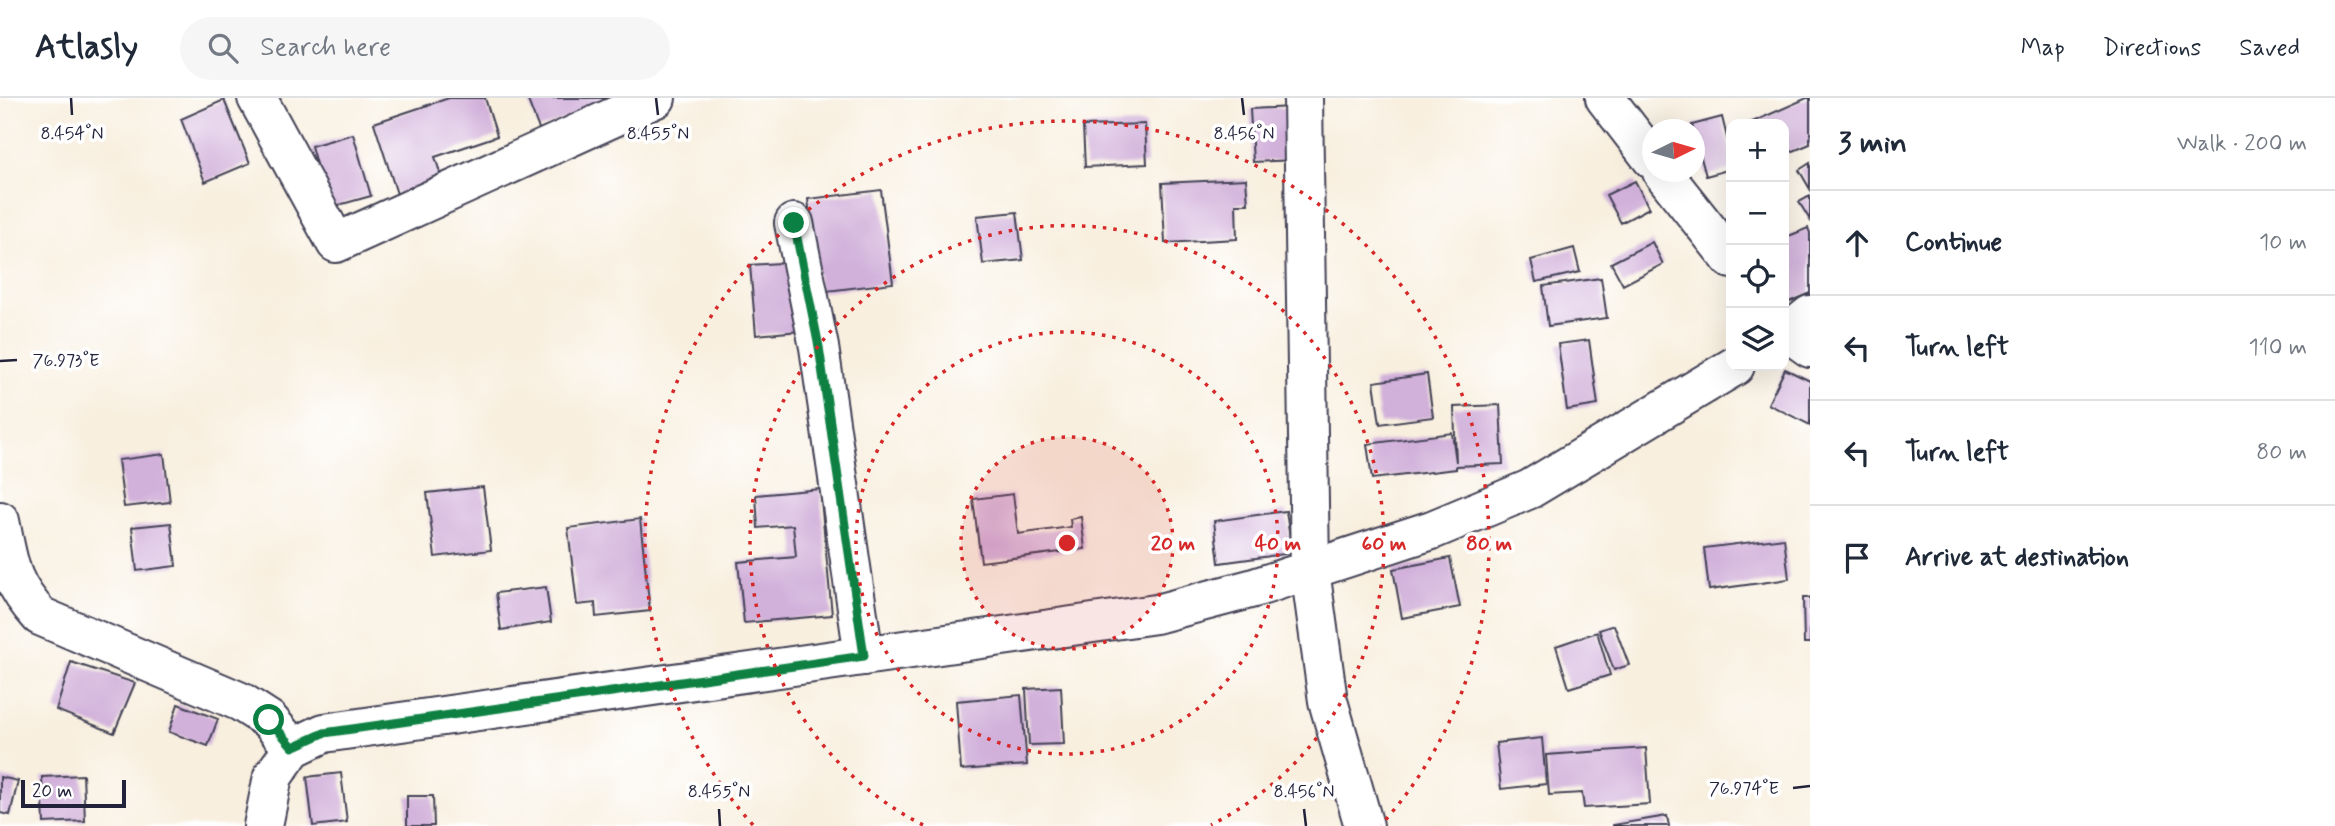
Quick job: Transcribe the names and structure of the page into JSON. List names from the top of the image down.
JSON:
{
  "scale_bar": "20 m",
  "north": "right",
  "page": {
    "header": "Atlasly",
    "search": "Search here",
    "nav": ["Map", "Directions", "Saved"],
    "heading": ["3 min", "Walk · 200 m"],
    "map_buttons": ["+", "−"],
    "list": [
      ["Continue", "10 m"],
      ["Turn left", "110 m"],
      ["Turn left", "80 m"],
      "Arrive at destination"
    ],
    "scale": "20 m"
  },
  "coordinates": [
    "8.454°N",
    "8.455°N",
    "8.456°N",
    "76.973°E",
    "76.974°E"
  ],
  "rings": [
    "20 m",
    "40 m",
    "60 m",
    "80 m"
  ]
}
